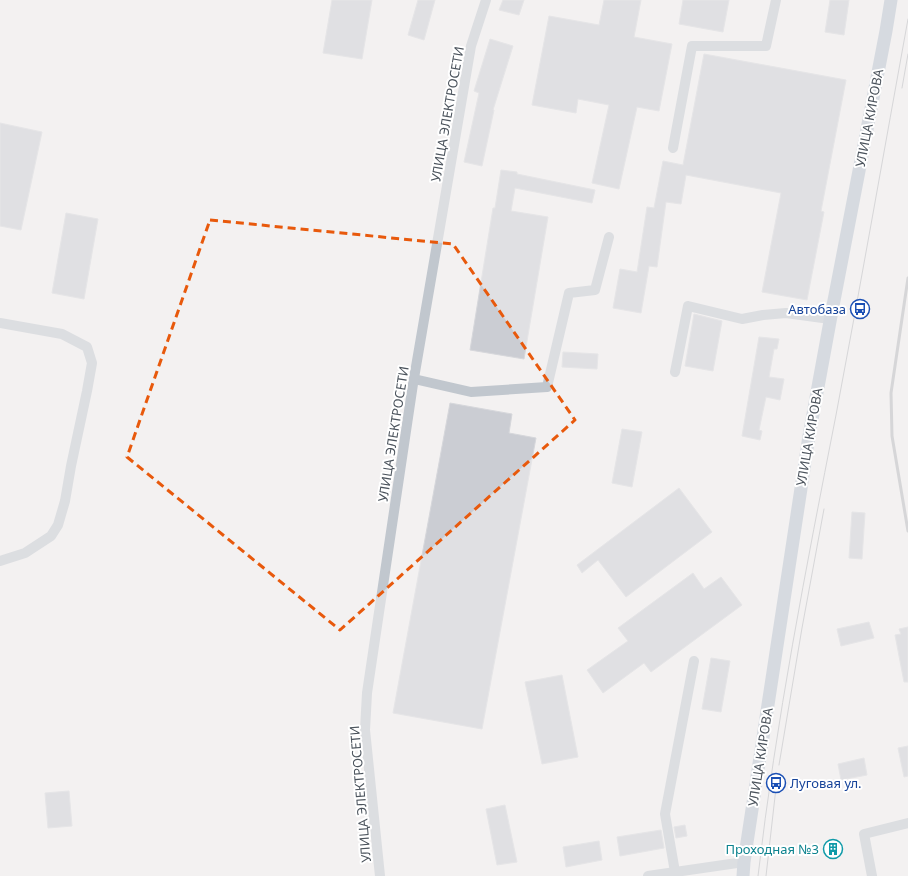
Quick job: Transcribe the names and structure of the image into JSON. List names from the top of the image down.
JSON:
{
  "streets": {
    "main road": ["УЛИЦА КИРОВА"],
    "street": ["УЛИЦА ЭЛЕКТРОСЕТИ"]
  },
  "places": {
    "bus stop": ["Автобаза", "Луговая ул."],
    "building": ["Проходная №3"]
  }
}
